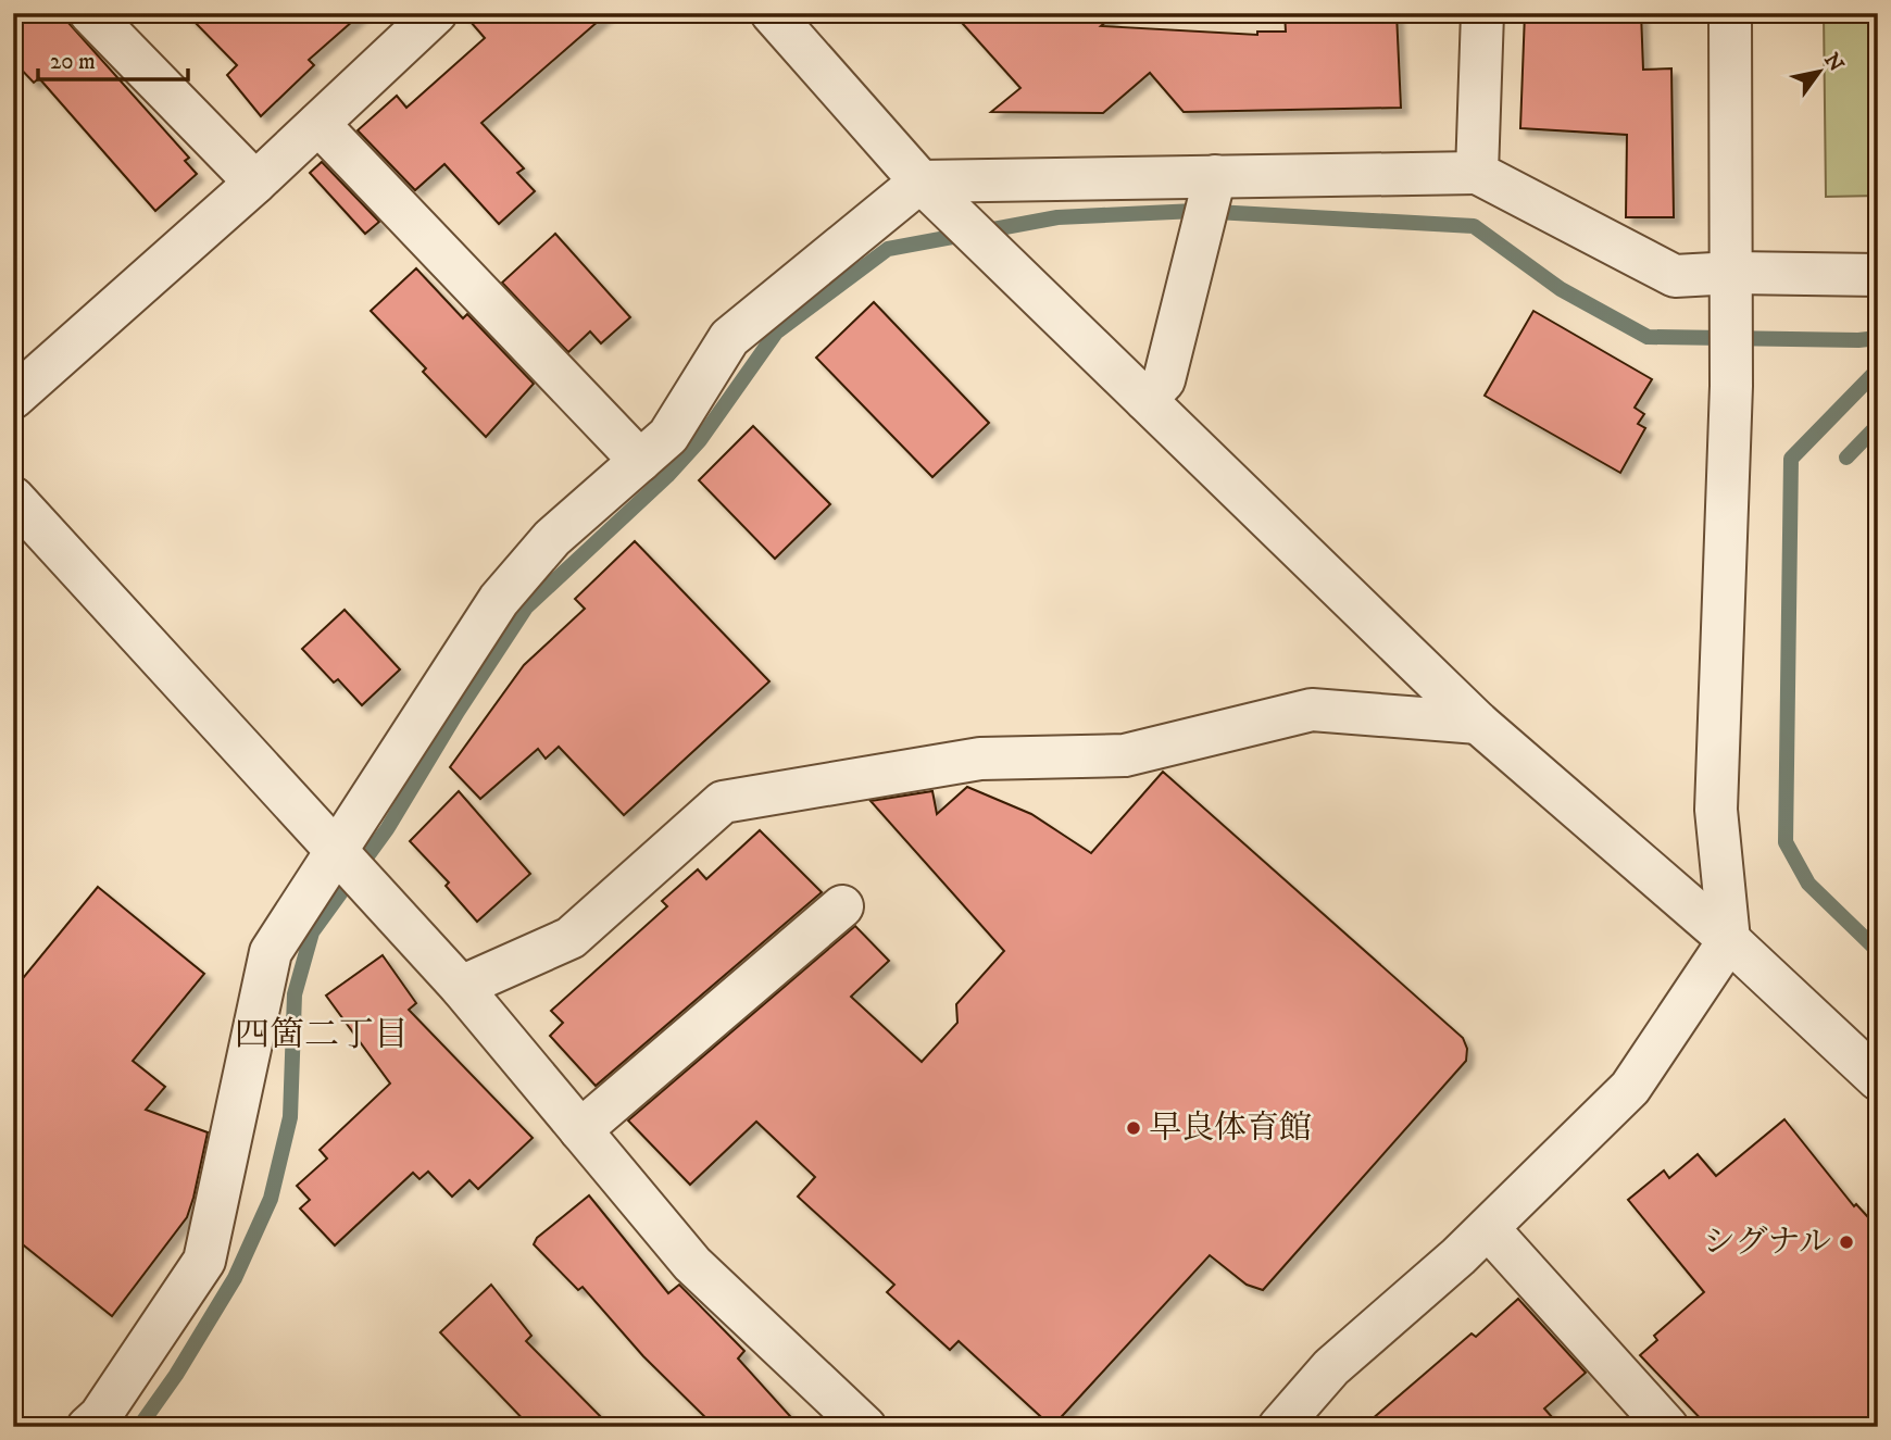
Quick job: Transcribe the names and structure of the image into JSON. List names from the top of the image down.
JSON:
{
  "districts": ["四箇二丁目"],
  "places": ["早良体育館", "シグナル"],
  "scale_bar": "20 m",
  "north": "top right"
}
